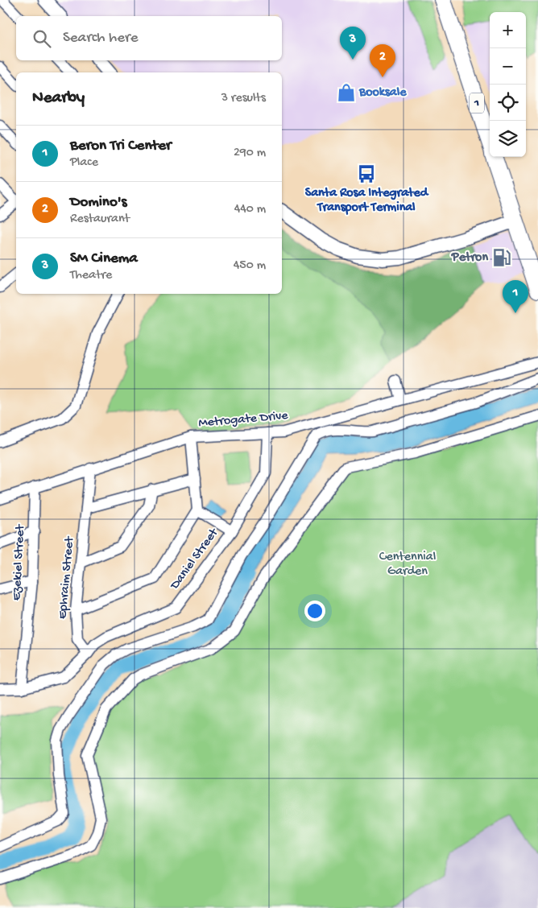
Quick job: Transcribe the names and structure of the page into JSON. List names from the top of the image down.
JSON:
{
  "streets": {
    "highway": ["1"],
    "street": [
      "Metrogate Drive",
      "Daniel Street",
      "Ezekiel Street",
      "Ephraim Street"
    ]
  },
  "crossings": [
    ["Metrogate Drive", "Daniel Street"],
    ["Metrogate Drive", "Ezekiel Street"],
    ["Metrogate Drive", "Ephraim Street"],
    ["Daniel Street", "Ephraim Street"]
  ],
  "parks": ["Centennial Garden"],
  "places": {
    "shop": ["Booksale"],
    "bus stop": ["Santa Rosa Integrated Transport Terminal"],
    "fuel station": ["Petron"]
  },
  "page": {
    "map_buttons": ["+", "−"],
    "search": "Search here",
    "pins": ["3", "2", "1"],
    "heading": ["Nearby", "3 results"],
    "list": [
      {
        "mark": "1",
        "name": "Beron Tri Center",
        "note": "Place",
        "value": "290 m"
      },
      {
        "mark": "2",
        "name": "Domino's",
        "note": "Restaurant",
        "value": "440 m"
      },
      {
        "mark": "3",
        "name": "SM Cinema",
        "note": "Theatre",
        "value": "450 m"
      }
    ]
  }
}
